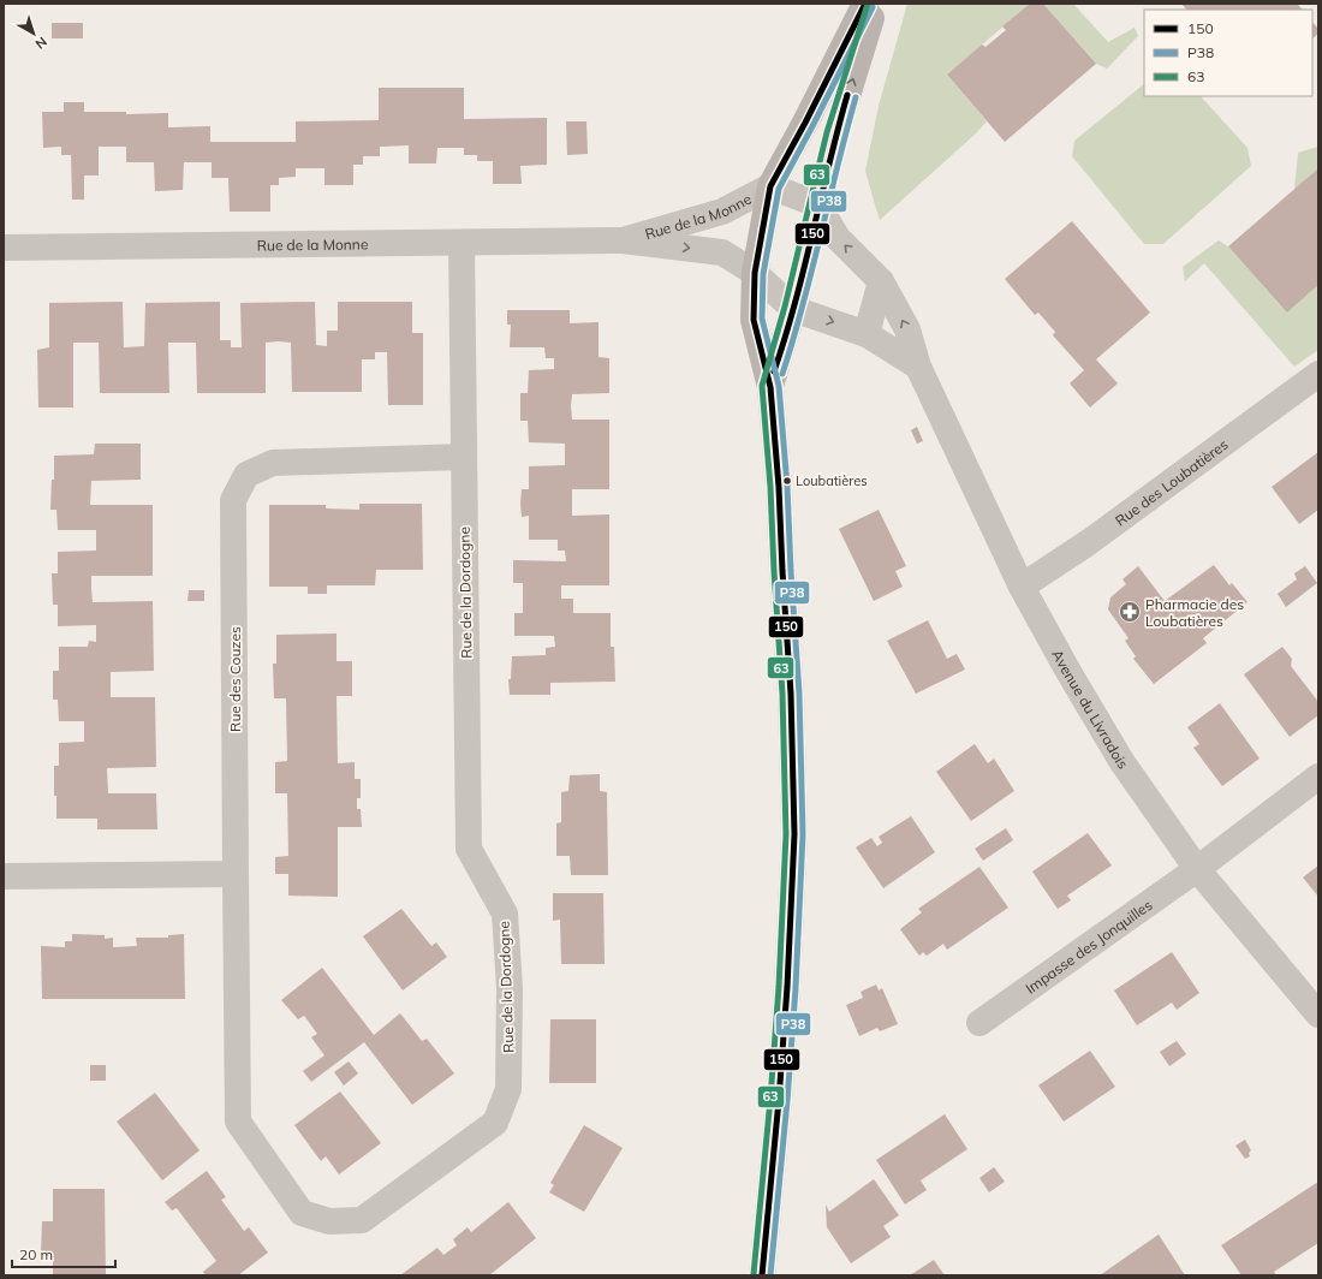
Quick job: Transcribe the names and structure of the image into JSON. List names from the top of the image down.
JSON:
{
  "streets": {
    "street": [
      "Rue de la Monne",
      "Rue des Loubatières",
      "Rue de la Dordogne",
      "Rue des Couzes",
      "Avenue du Livradois",
      "Impasse des Jonquilles"
    ]
  },
  "crossings": [
    ["Rue de la Monne", "Rue de la Dordogne"],
    ["Rue des Loubatières", "Avenue du Livradois"],
    ["Rue de la Dordogne", "Rue des Couzes"],
    ["Avenue du Livradois", "Impasse des Jonquilles"]
  ],
  "places": {
    "other": ["Loubatières"],
    "pharmacy": ["Pharmacie des Loubatières"]
  },
  "lines": ["transit line 150", "transit line 63", "transit line P38"],
  "legend": ["150", "P38", "63"],
  "scale_bar": "20 m",
  "north": "bottom right"
}
